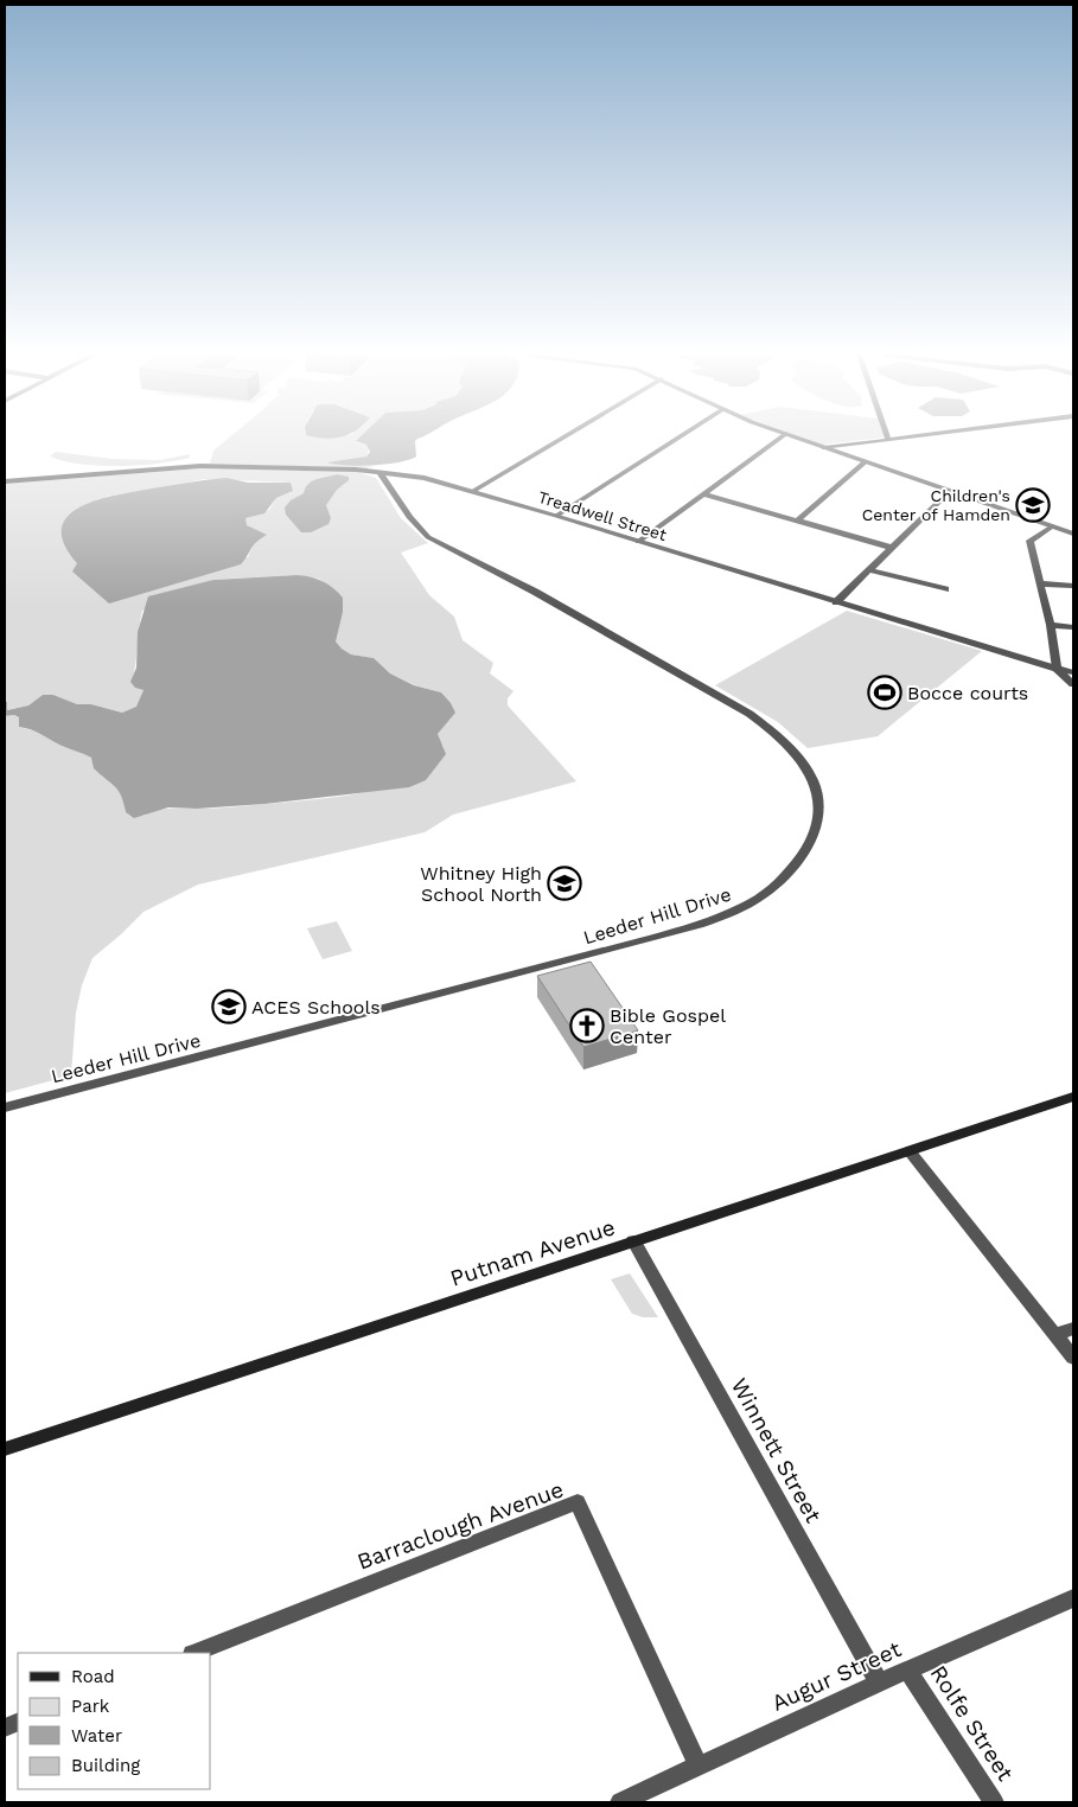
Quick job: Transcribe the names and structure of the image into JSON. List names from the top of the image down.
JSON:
{
  "streets": {
    "main road": ["Putnam Avenue"],
    "street": [
      "Treadwell Street",
      "Leeder Hill Drive",
      "Winnett Street",
      "Barraclough Avenue",
      "Augur Street",
      "Rolfe Street"
    ]
  },
  "crossings": [
    ["Treadwell Street", "Leeder Hill Drive"],
    ["Putnam Avenue", "Winnett Street"],
    ["Winnett Street", "Augur Street"],
    ["Barraclough Avenue", "Augur Street"],
    ["Augur Street", "Rolfe Street"]
  ],
  "places": {
    "school or university": ["Children's Center of Hamden", "Whitney High School North", "ACES Schools"],
    "sports": ["Bocce courts"],
    "church": ["Bible Gospel Center"]
  },
  "legend": [
    "Road",
    "Park",
    "Water",
    "Building"
  ]
}
